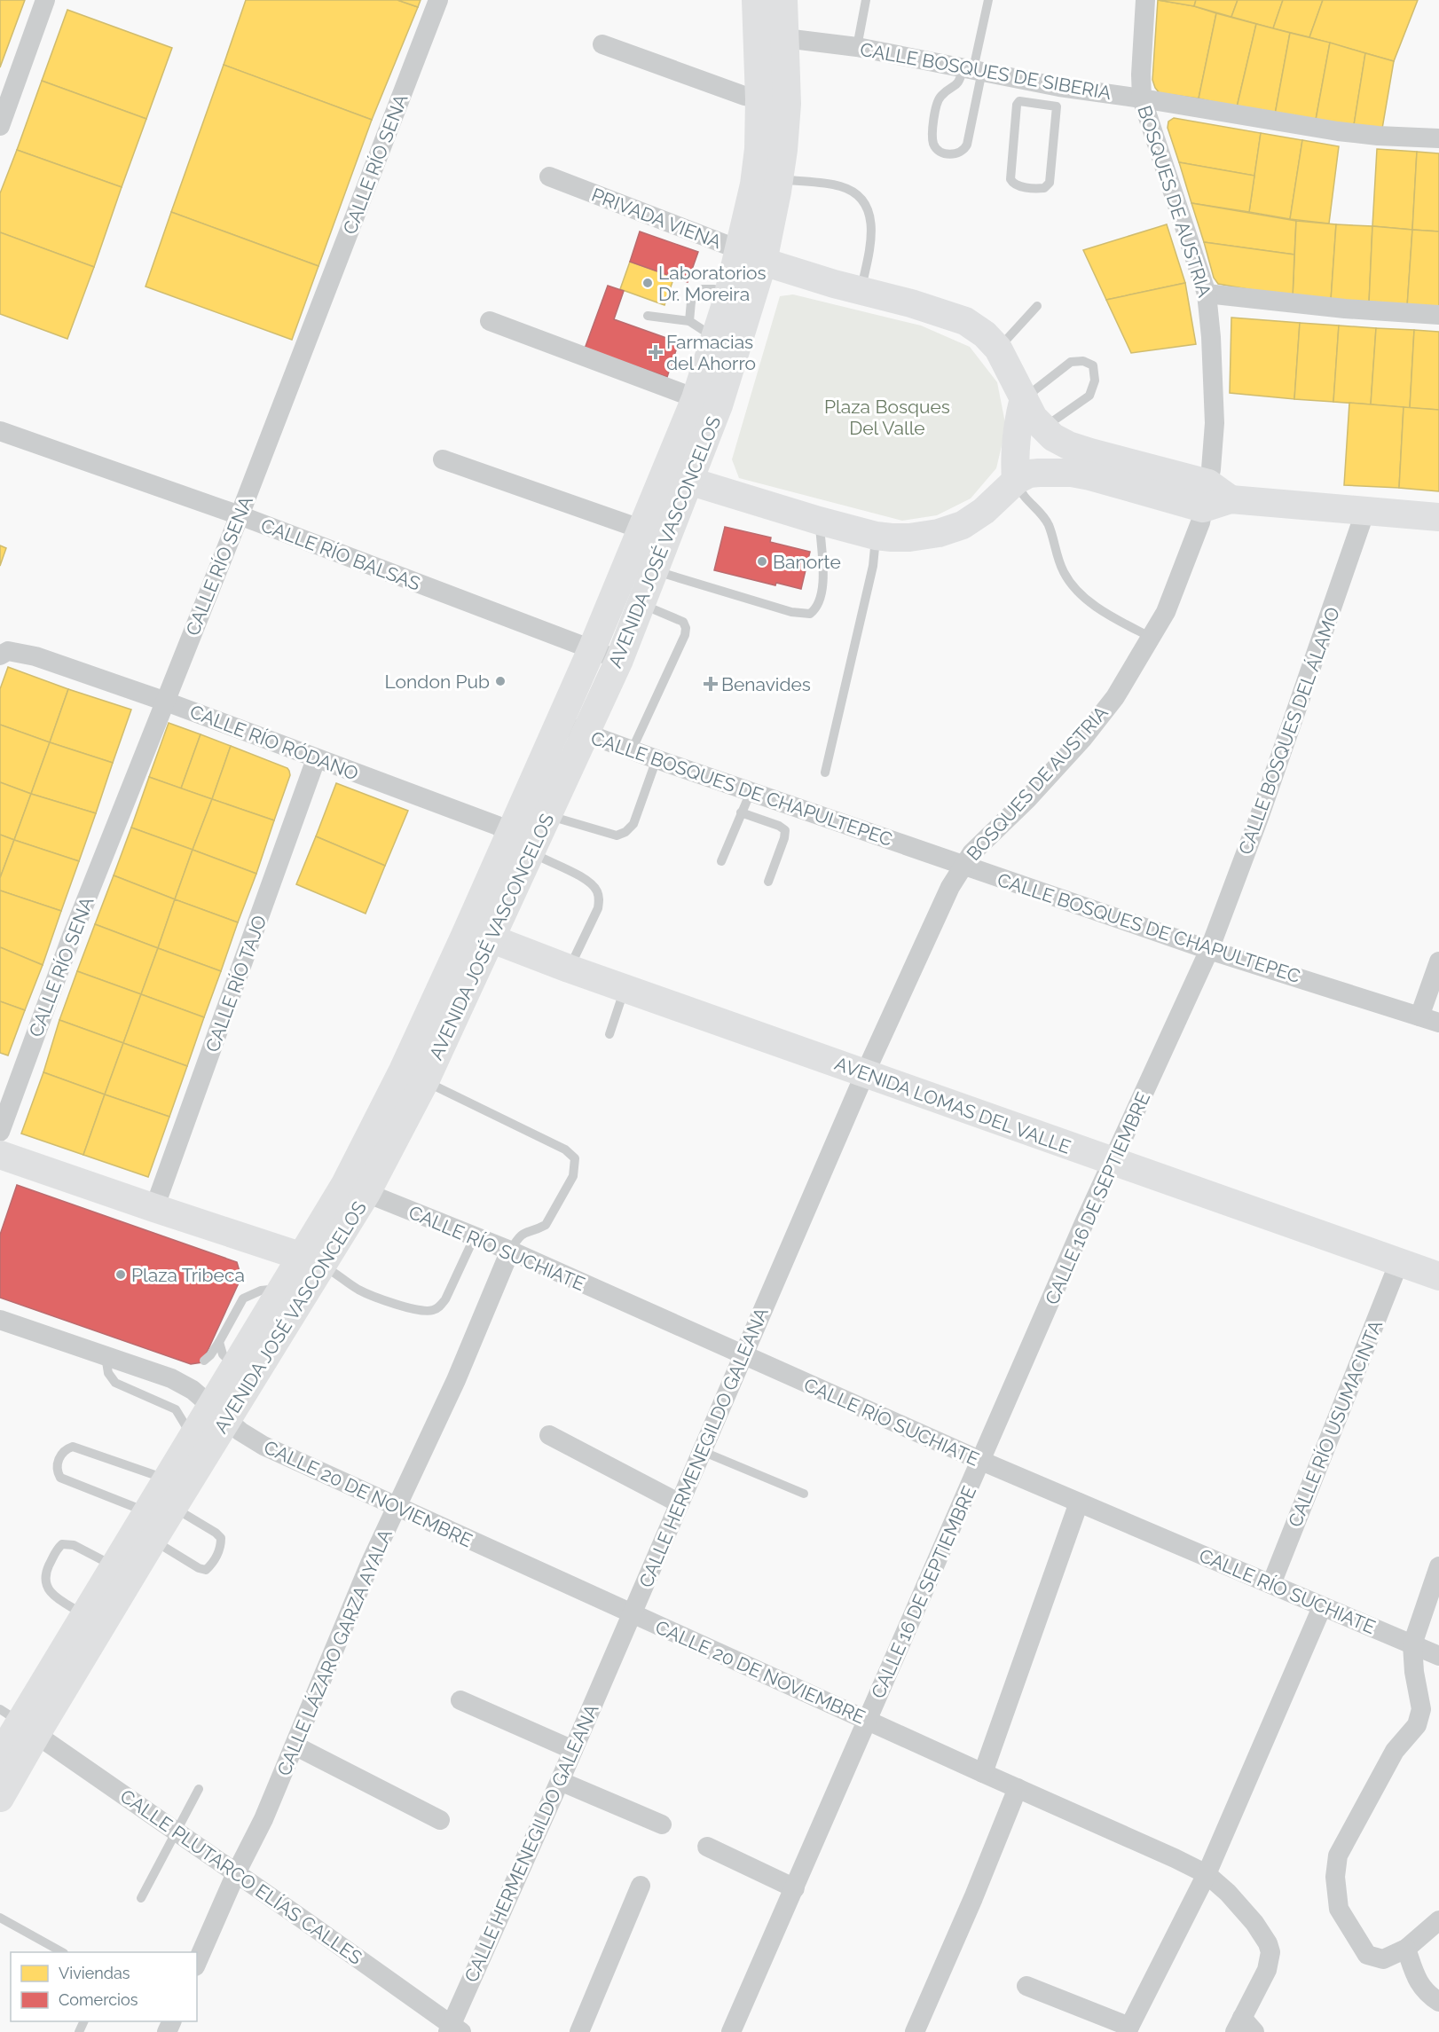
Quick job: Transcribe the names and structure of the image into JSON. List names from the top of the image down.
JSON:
{
  "streets": {
    "main road": ["PRIVADA VIENA", "AVENIDA JOSÉ VASCONCELOS", "AVENIDA LOMAS DEL VALLE"],
    "street": [
      "CALLE BOSQUES DE SIBERIA",
      "CALLE RÍO SENA",
      "BOSQUES DE AUSTRIA",
      "CALLE RÍO BALSAS",
      "CALLE BOSQUES DEL ÁLAMO",
      "CALLE RÍO RÓDANO",
      "CALLE BOSQUES DE CHAPULTEPEC",
      "CALLE RÍO TAJO",
      "CALLE 16 DE SEPTIEMBRE",
      "CALLE RÍO SUCHIATE",
      "CALLE RÍO USUMACINTA",
      "CALLE HERMENEGILDO GALEANA",
      "CALLE 20 DE NOVIEMBRE",
      "CALLE LÁZARO GARZA AYALA",
      "CALLE PLUTARCO ELÍAS CALLES"
    ]
  },
  "crossings": [
    ["CALLE BOSQUES DE SIBERIA", "BOSQUES DE AUSTRIA"],
    ["CALLE BOSQUES DE SIBERIA", "AVENIDA JOSÉ VASCONCELOS"],
    ["CALLE RÍO SENA", "CALLE RÍO BALSAS"],
    ["CALLE RÍO SENA", "CALLE RÍO RÓDANO"],
    ["BOSQUES DE AUSTRIA", "CALLE BOSQUES DE CHAPULTEPEC"],
    ["BOSQUES DE AUSTRIA", "CALLE HERMENEGILDO GALEANA"],
    ["PRIVADA VIENA", "AVENIDA JOSÉ VASCONCELOS"],
    ["AVENIDA JOSÉ VASCONCELOS", "CALLE RÍO BALSAS"],
    ["AVENIDA JOSÉ VASCONCELOS", "CALLE RÍO RÓDANO"],
    ["AVENIDA JOSÉ VASCONCELOS", "CALLE BOSQUES DE CHAPULTEPEC"],
    ["AVENIDA JOSÉ VASCONCELOS", "AVENIDA LOMAS DEL VALLE"],
    ["AVENIDA JOSÉ VASCONCELOS", "CALLE RÍO SUCHIATE"],
    ["AVENIDA JOSÉ VASCONCELOS", "CALLE 20 DE NOVIEMBRE"],
    ["AVENIDA JOSÉ VASCONCELOS", "CALLE PLUTARCO ELÍAS CALLES"],
    ["CALLE BOSQUES DEL ÁLAMO", "CALLE BOSQUES DE CHAPULTEPEC"],
    ["CALLE BOSQUES DEL ÁLAMO", "CALLE 16 DE SEPTIEMBRE"],
    ["CALLE RÍO RÓDANO", "CALLE RÍO TAJO"],
    ["CALLE BOSQUES DE CHAPULTEPEC", "CALLE 16 DE SEPTIEMBRE"],
    ["CALLE BOSQUES DE CHAPULTEPEC", "CALLE HERMENEGILDO GALEANA"],
    ["AVENIDA LOMAS DEL VALLE", "CALLE 16 DE SEPTIEMBRE"],
    ["AVENIDA LOMAS DEL VALLE", "CALLE RÍO USUMACINTA"],
    ["AVENIDA LOMAS DEL VALLE", "CALLE HERMENEGILDO GALEANA"],
    ["CALLE 16 DE SEPTIEMBRE", "CALLE RÍO SUCHIATE"],
    ["CALLE 16 DE SEPTIEMBRE", "CALLE 20 DE NOVIEMBRE"],
    ["CALLE RÍO SUCHIATE", "CALLE RÍO USUMACINTA"],
    ["CALLE RÍO SUCHIATE", "CALLE HERMENEGILDO GALEANA"],
    ["CALLE RÍO SUCHIATE", "CALLE LÁZARO GARZA AYALA"],
    ["CALLE HERMENEGILDO GALEANA", "CALLE 20 DE NOVIEMBRE"],
    ["CALLE HERMENEGILDO GALEANA", "CALLE PLUTARCO ELÍAS CALLES"],
    ["CALLE 20 DE NOVIEMBRE", "CALLE LÁZARO GARZA AYALA"],
    ["CALLE LÁZARO GARZA AYALA", "CALLE PLUTARCO ELÍAS CALLES"]
  ],
  "parks": ["Plaza Bosques Del Valle"],
  "places": {
    "other": [
      "Laboratorios Dr. Moreira",
      "Banorte",
      "London Pub",
      "Plaza Tribeca"
    ],
    "health": ["Farmacias del Ahorro", "Benavides"]
  },
  "legend": ["Viviendas", "Comercios"]
}
